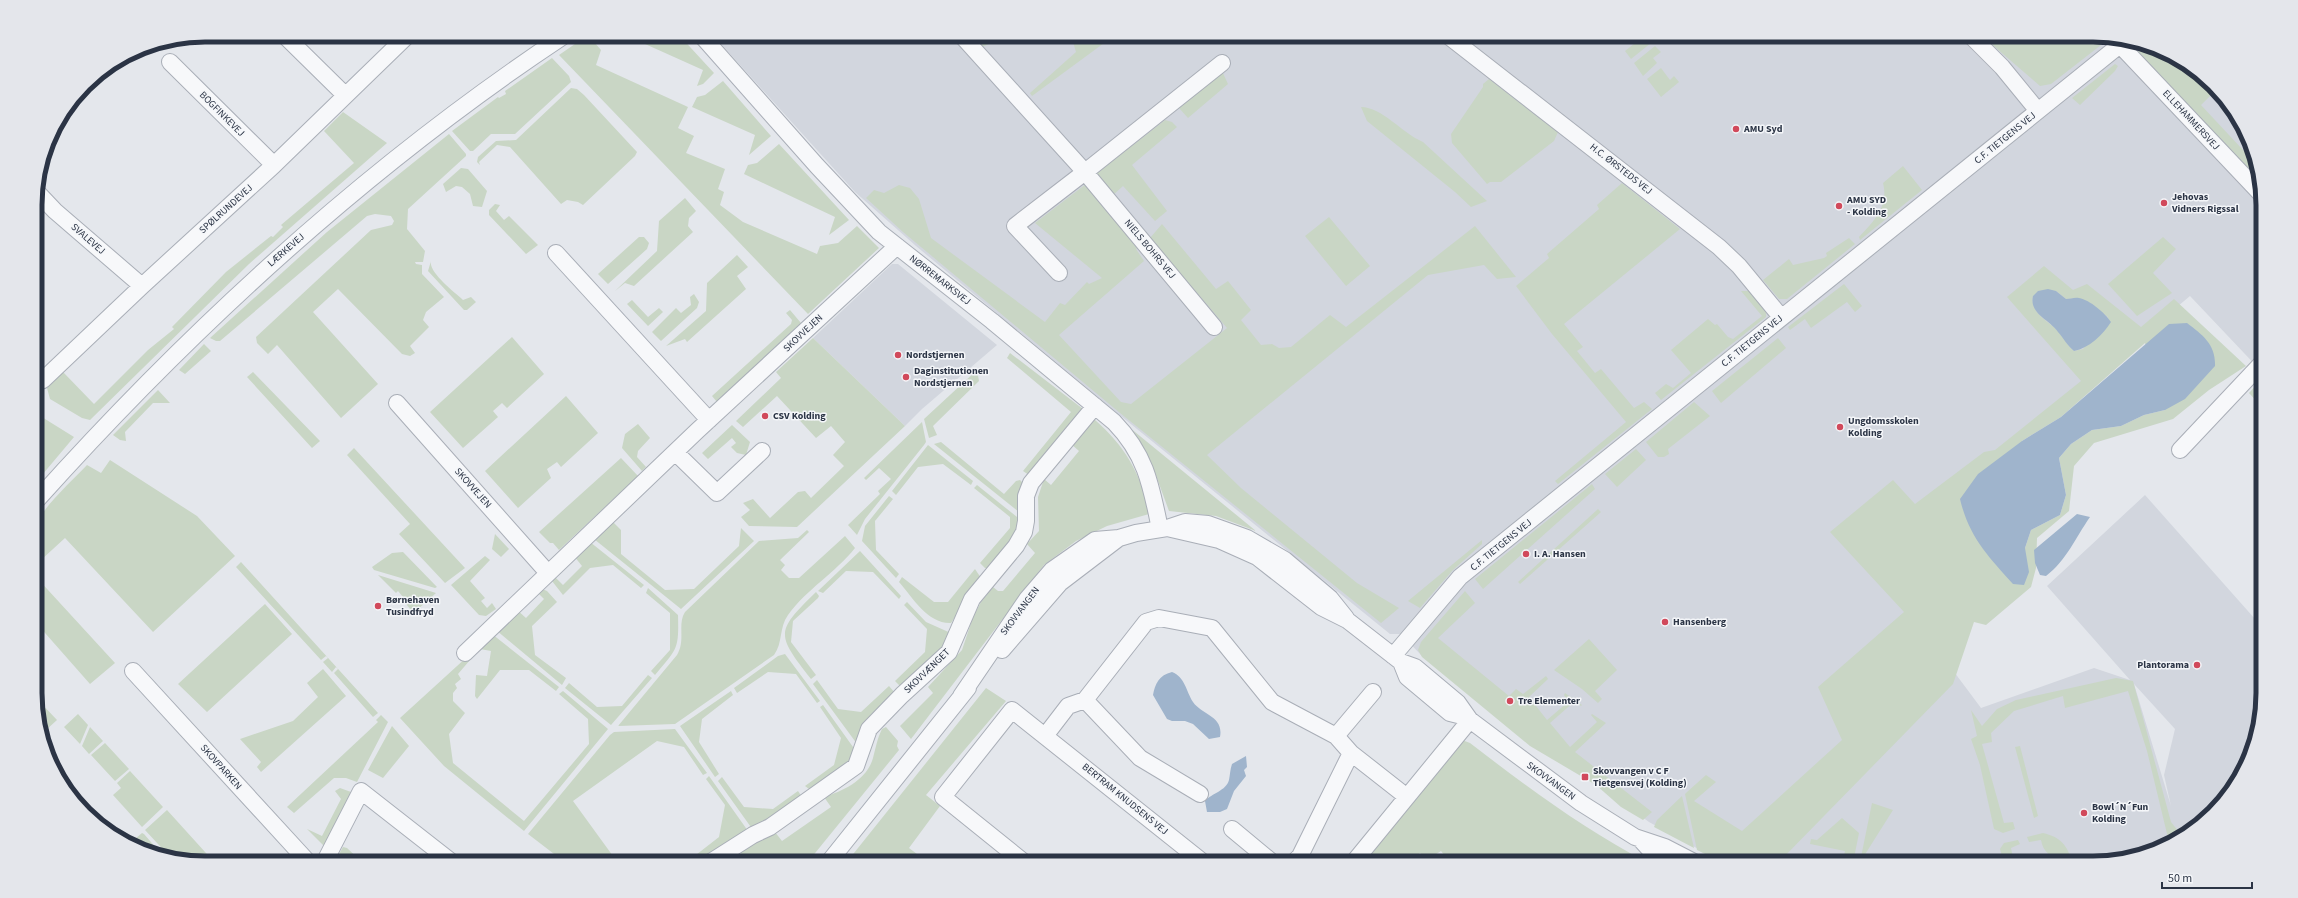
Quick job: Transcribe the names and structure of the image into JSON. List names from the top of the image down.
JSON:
{
  "streets": {
    "street": [
      "BOGFINKEVEJ",
      "ELLEHAMMERSVEJ",
      "C.F. TIETGENS VEJ",
      "H.C. ØRSTEDS VEJ",
      "SPØLRUNDEVEJ",
      "SVALEVEJ",
      "NIELS BOHRS VEJ",
      "LÆRKEVEJ",
      "NØRREMARKSVEJ",
      "SKOVVEJEN",
      "SKOVVANGEN",
      "SKOVVÆNGET",
      "SKOVPARKEN",
      "BERTRAM KNUDSENS VEJ"
    ]
  },
  "crossings": [
    ["BOGFINKEVEJ", "SPØLRUNDEVEJ"],
    ["C.F. TIETGENS VEJ", "H.C. ØRSTEDS VEJ"],
    ["C.F. TIETGENS VEJ", "SKOVVANGEN"],
    ["SPØLRUNDEVEJ", "SVALEVEJ"],
    ["NØRREMARKSVEJ", "SKOVVEJEN"],
    ["NØRREMARKSVEJ", "SKOVVANGEN"],
    ["NØRREMARKSVEJ", "SKOVVÆNGET"]
  ],
  "places": {
    "other": [
      "AMU Syd",
      "Jehovas Vidners Rigssal",
      "AMU SYD - Kolding",
      "Nordstjernen",
      "Daginstitutionen Nordstjernen",
      "CSV Kolding",
      "Ungdomsskolen Kolding",
      "I. A. Hansen",
      "Børnehaven Tusindfryd",
      "Hansenberg",
      "Plantorama",
      "Tre Elementer",
      "Bowl´N´Fun Kolding"
    ],
    "transit": ["Skovvangen v C F Tietgensvej (Kolding)"]
  },
  "scale_bar": "50 m"
}
